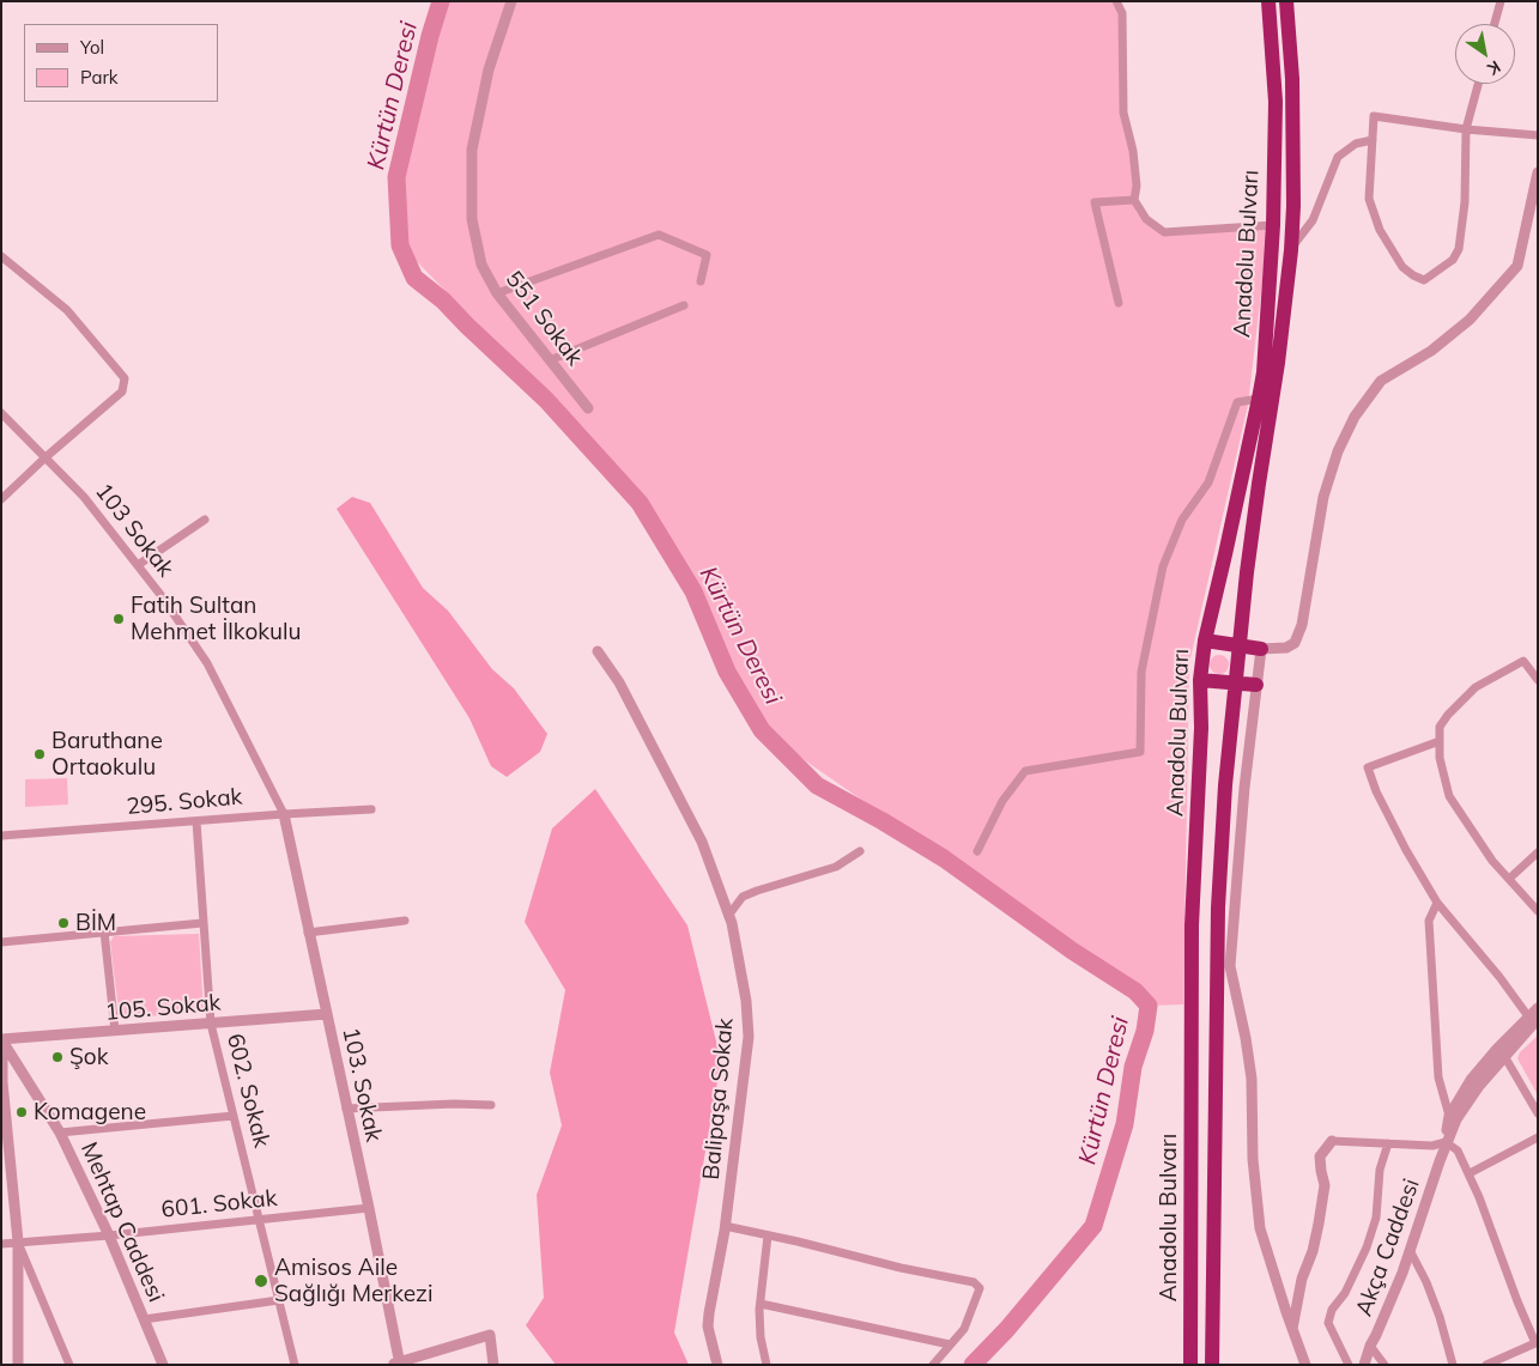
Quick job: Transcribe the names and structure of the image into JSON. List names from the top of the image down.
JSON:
{
  "streets": {
    "highway": ["Anadolu Bulvarı"],
    "street": [
      "551 Sokak",
      "103 Sokak",
      "295. Sokak",
      "105. Sokak",
      "103. Sokak",
      "602. Sokak",
      "Balipaşa Sokak",
      "601. Sokak",
      "Mehtap Caddesi",
      "Akça Caddesi"
    ]
  },
  "crossings": [
    ["103 Sokak", "295. Sokak"],
    ["103 Sokak", "103. Sokak"],
    ["295. Sokak", "103. Sokak"],
    ["295. Sokak", "602. Sokak"],
    ["105. Sokak", "103. Sokak"],
    ["105. Sokak", "602. Sokak"],
    ["105. Sokak", "Mehtap Caddesi"],
    ["103. Sokak", "601. Sokak"],
    ["602. Sokak", "601. Sokak"],
    ["601. Sokak", "Mehtap Caddesi"]
  ],
  "water": ["Kürtün Deresi"],
  "places": [
    "Fatih Sultan Mehmet İlkokulu",
    "Baruthane Ortaokulu",
    "BİM",
    "Şok",
    "Komagene",
    "Amisos Aile Sağlığı Merkezi"
  ],
  "legend": ["Yol", "Park"],
  "north": "bottom right"
}
